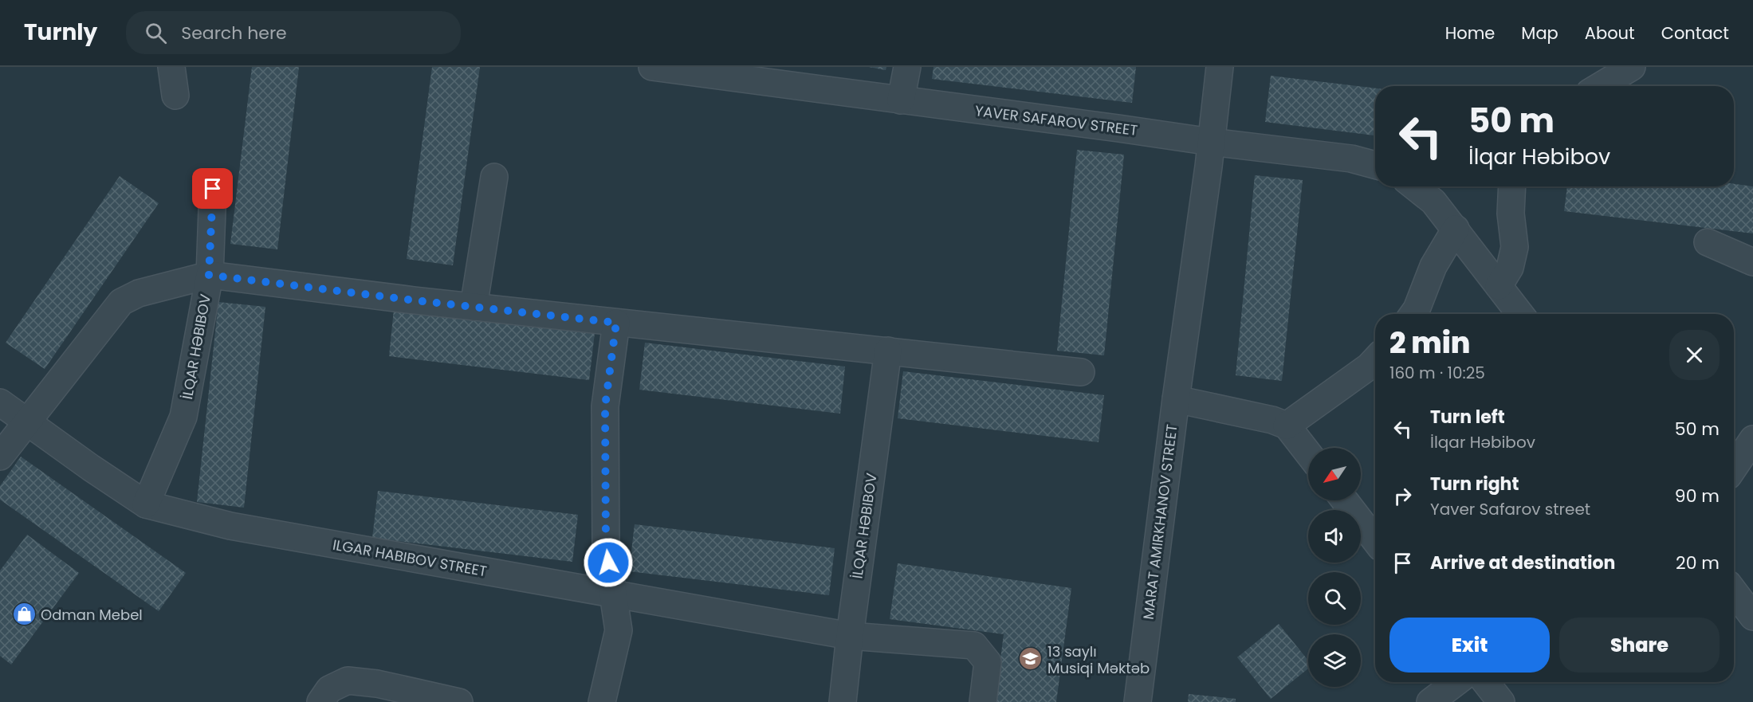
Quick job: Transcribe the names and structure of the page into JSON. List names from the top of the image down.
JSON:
{
  "streets": {
    "street": [
      "YAVER SAFAROV STREET",
      "İLQAR HƏBIBOV",
      "MARAT AMIRKHANOV STREET",
      "ILGAR HABIBOV STREET"
    ]
  },
  "crossings": [
    ["YAVER SAFAROV STREET", "MARAT AMIRKHANOV STREET"],
    ["İLQAR HƏBIBOV", "ILGAR HABIBOV STREET"]
  ],
  "places": {
    "shop": ["Odman Mebel"],
    "school or university": ["13 saylı Musiqi Məktəb"]
  },
  "north": "bottom left",
  "page": {
    "header": "Turnly",
    "search": "Search here",
    "nav": [
      "Home",
      "Map",
      "About",
      "Contact"
    ],
    "turn": ["50 m", "İlqar Həbibov"],
    "heading": ["2 min", "160 m · 10:25"],
    "list": [
      {
        "name": "Turn left",
        "note": "İlqar Həbibov",
        "value": "50 m"
      },
      {
        "name": "Turn right",
        "note": "Yaver Safarov street",
        "value": "90 m"
      },
      {
        "name": "Arrive at destination",
        "value": "20 m"
      }
    ],
    "buttons": ["Exit", "Share"]
  }
}
